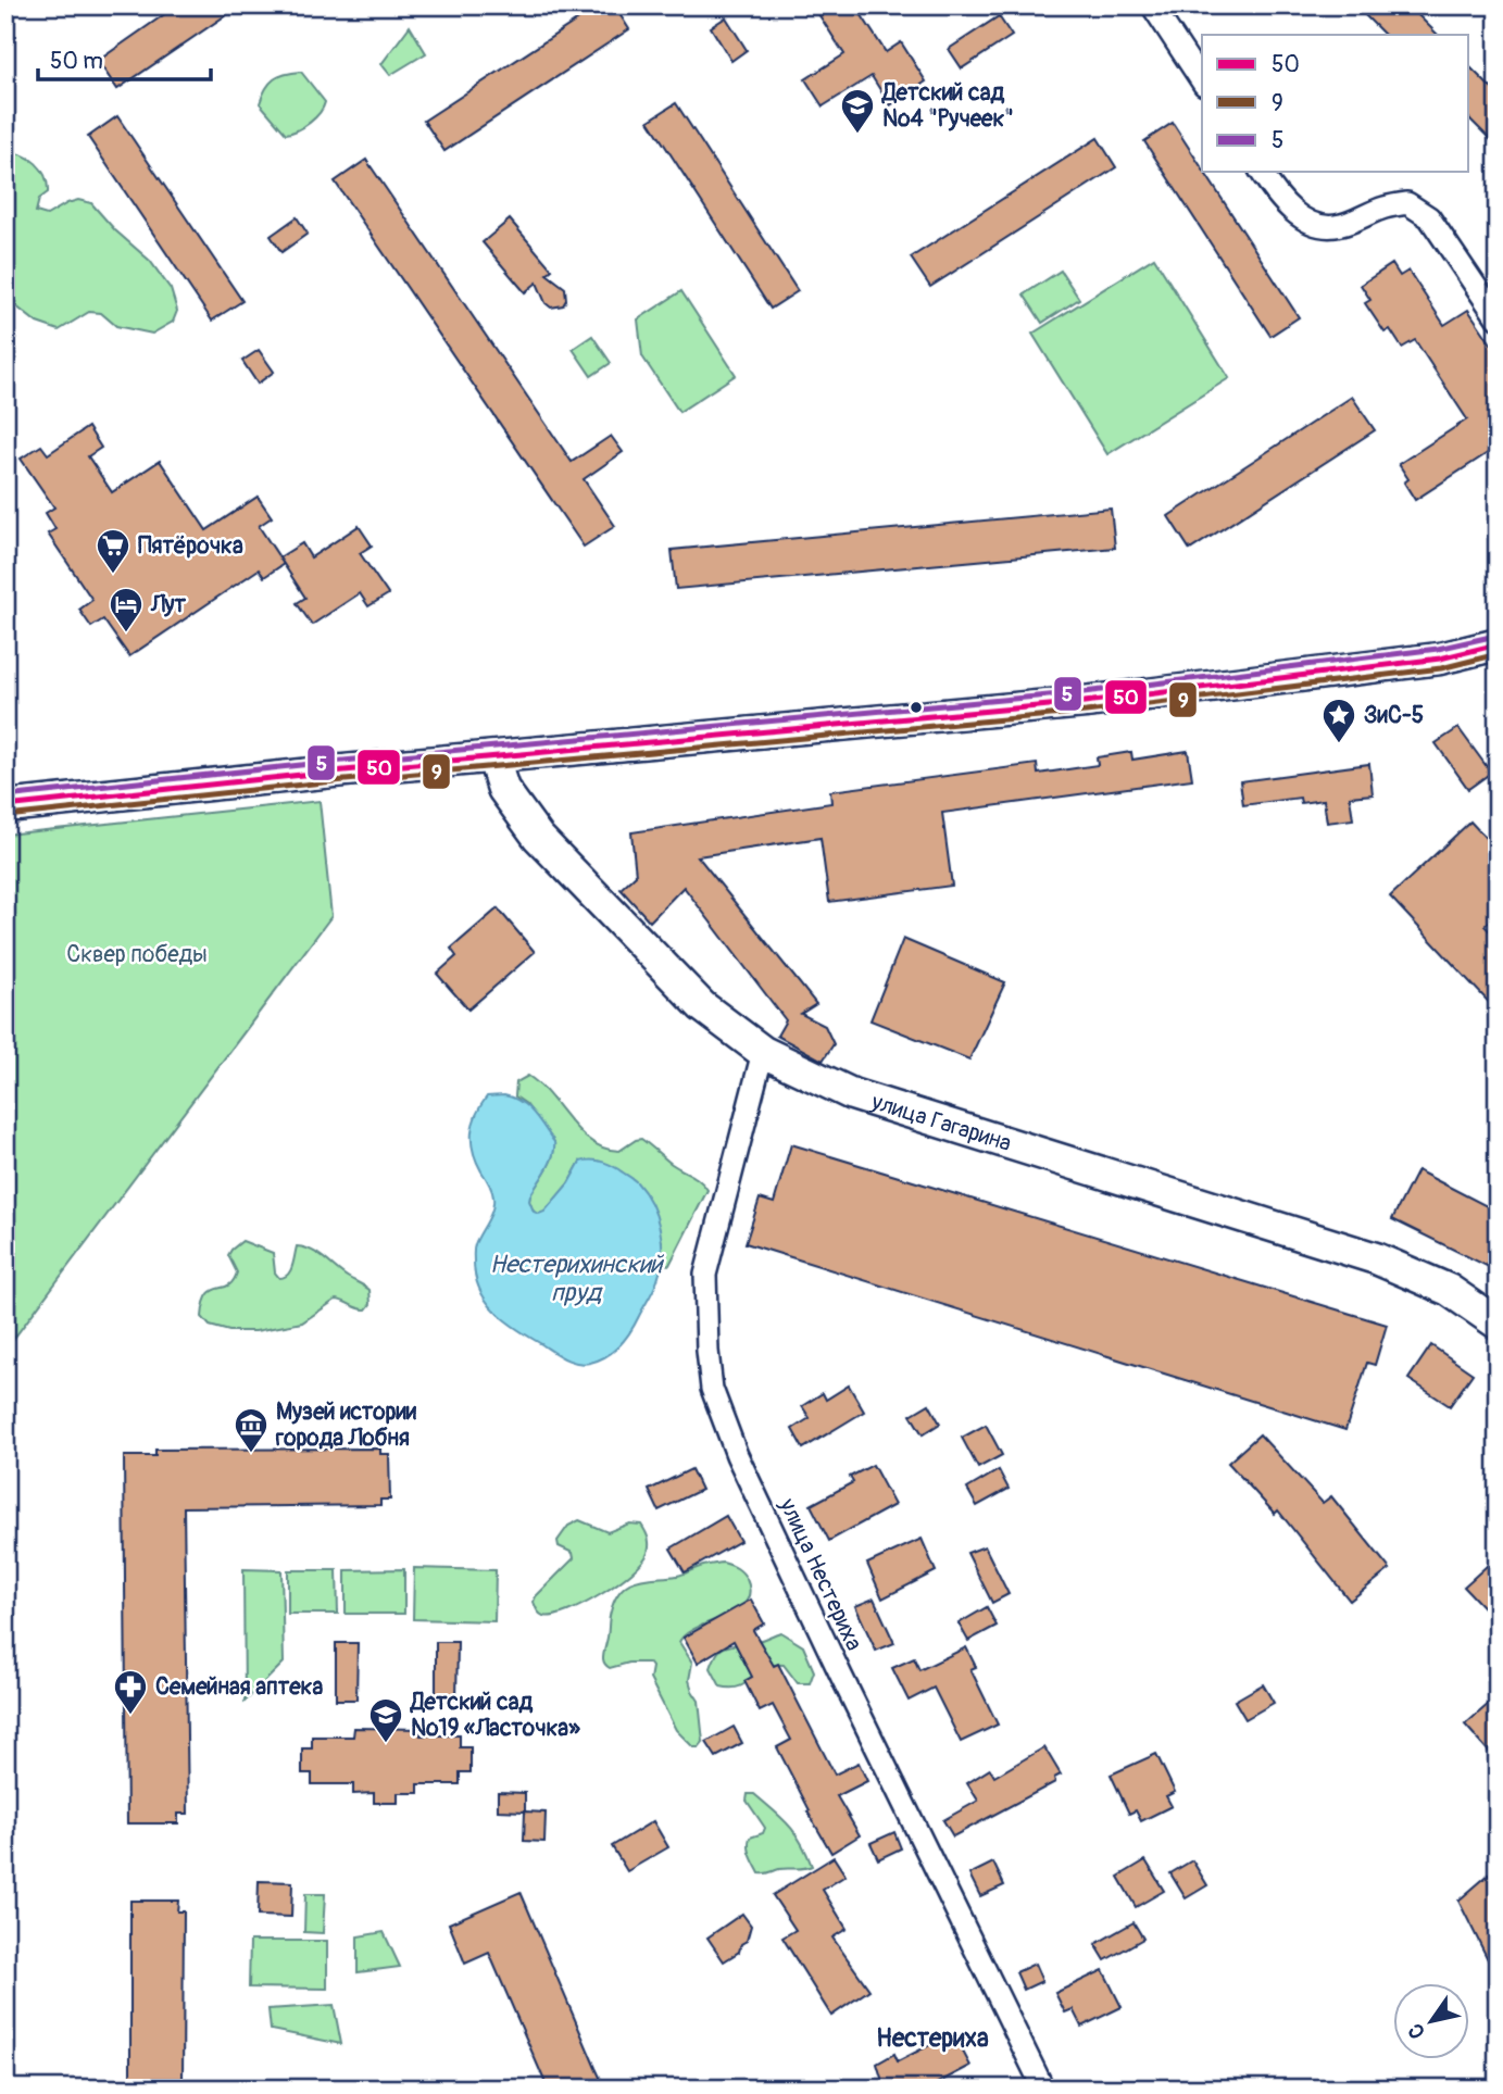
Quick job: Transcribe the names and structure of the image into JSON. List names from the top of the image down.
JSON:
{
  "streets": {
    "main road": ["улица Гагарина"],
    "street": ["улица Нестериха"]
  },
  "crossings": [
    ["улица Гагарина", "улица Нестериха"]
  ],
  "districts": ["Нестериха"],
  "water": ["Нестерихинский пруд"],
  "parks": ["Сквер победы"],
  "places": {
    "school or university": ["Детский сад №4 \"Ручеек\"", "Детский сад №19 «Ласточка»"],
    "supermarket": ["Пятёрочка"],
    "hotel": ["Лут"],
    "place": ["ЗиС-5"],
    "museum": ["Музей истории города Лобня"],
    "pharmacy": ["Семейная аптека"]
  },
  "lines": ["transit line 5", "transit line 50", "transit line 9"],
  "legend": ["50", "9", "5"],
  "scale_bar": "50 m",
  "north": "bottom left"
}
